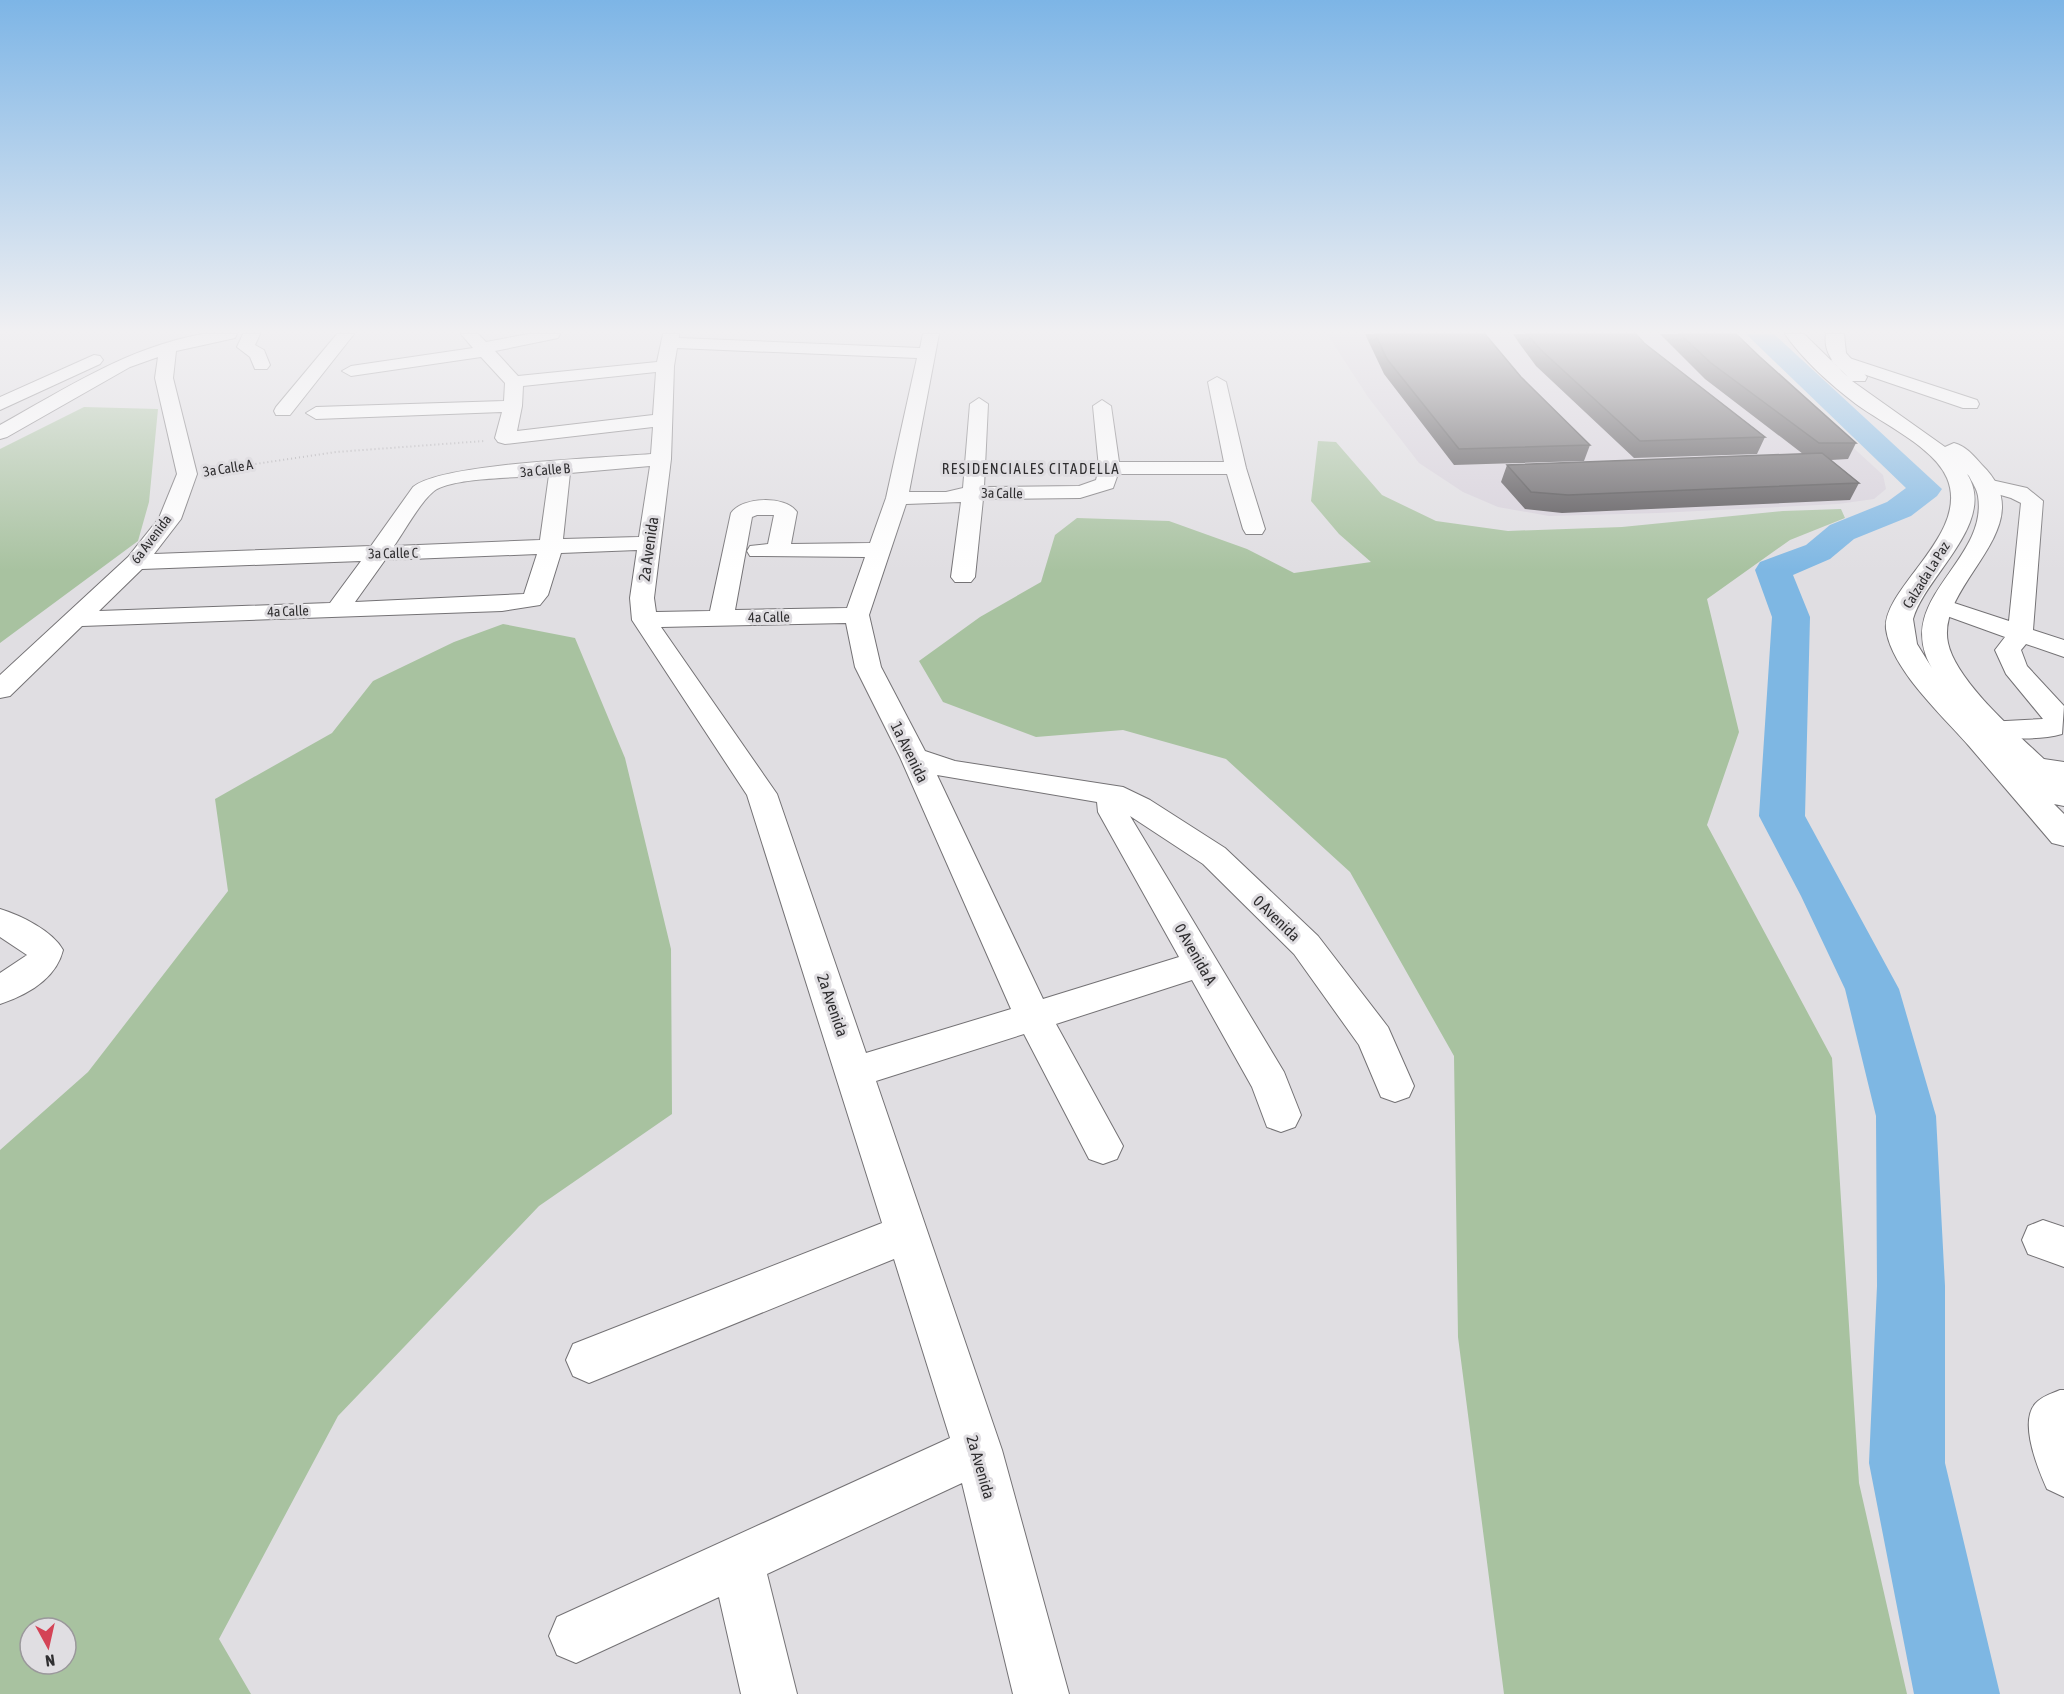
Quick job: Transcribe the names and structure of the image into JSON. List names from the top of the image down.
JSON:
{
  "streets": {
    "main road": ["Calzada La Paz"],
    "street": [
      "3a Calle B",
      "3a Calle",
      "6a Avenida",
      "2a Avenida",
      "3a Calle C",
      "4a Calle",
      "1a Avenida",
      "0 Avenida",
      "0 Avenida A"
    ],
    "path": ["3a Calle A"]
  },
  "crossings": [
    ["3a Calle A", "6a Avenida"],
    ["3a Calle B", "2a Avenida"],
    ["3a Calle B", "3a Calle C"],
    ["6a Avenida", "3a Calle C"],
    ["6a Avenida", "4a Calle"],
    ["2a Avenida", "3a Calle C"],
    ["2a Avenida", "4a Calle"],
    ["3a Calle C", "4a Calle"],
    ["4a Calle", "1a Avenida"],
    ["1a Avenida", "0 Avenida"],
    ["0 Avenida", "0 Avenida A"]
  ],
  "districts": ["RESIDENCIALES CITADELLA"],
  "north": "bottom"
}
